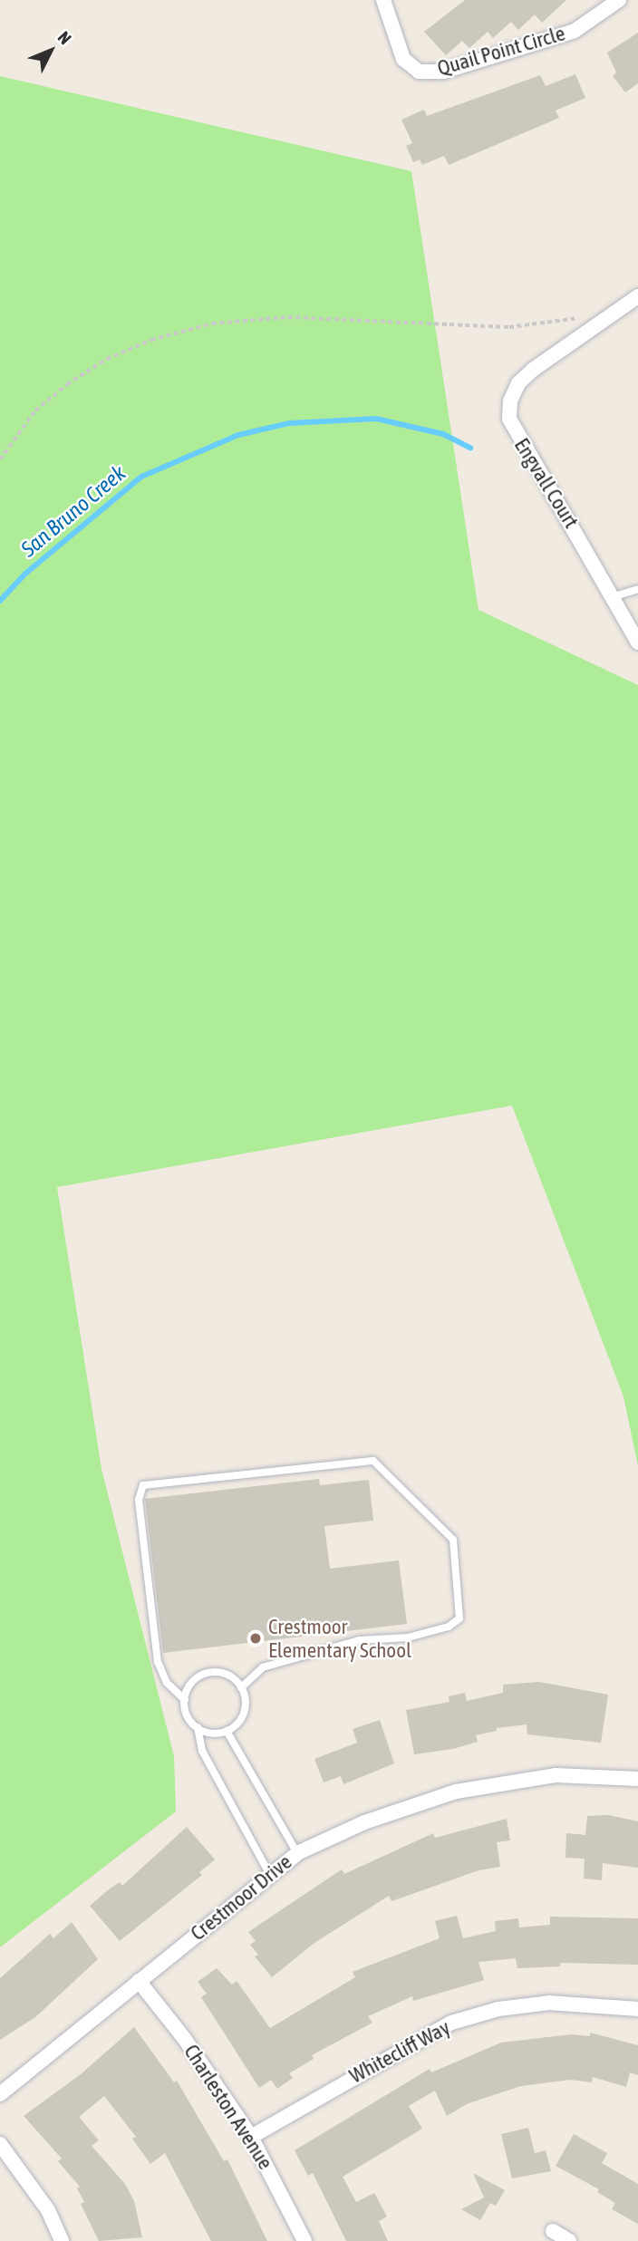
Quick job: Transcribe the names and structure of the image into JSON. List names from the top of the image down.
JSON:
{
  "streets": {
    "street": [
      "Quail Point Circle",
      "Engvall Court",
      "Crestmoor Drive",
      "Whitecliff Way",
      "Charleston Avenue"
    ]
  },
  "crossings": [
    ["Crestmoor Drive", "Charleston Avenue"],
    ["Whitecliff Way", "Charleston Avenue"]
  ],
  "water": ["San Bruno Creek"],
  "places": ["Crestmoor Elementary School"],
  "north": "top right"
}
